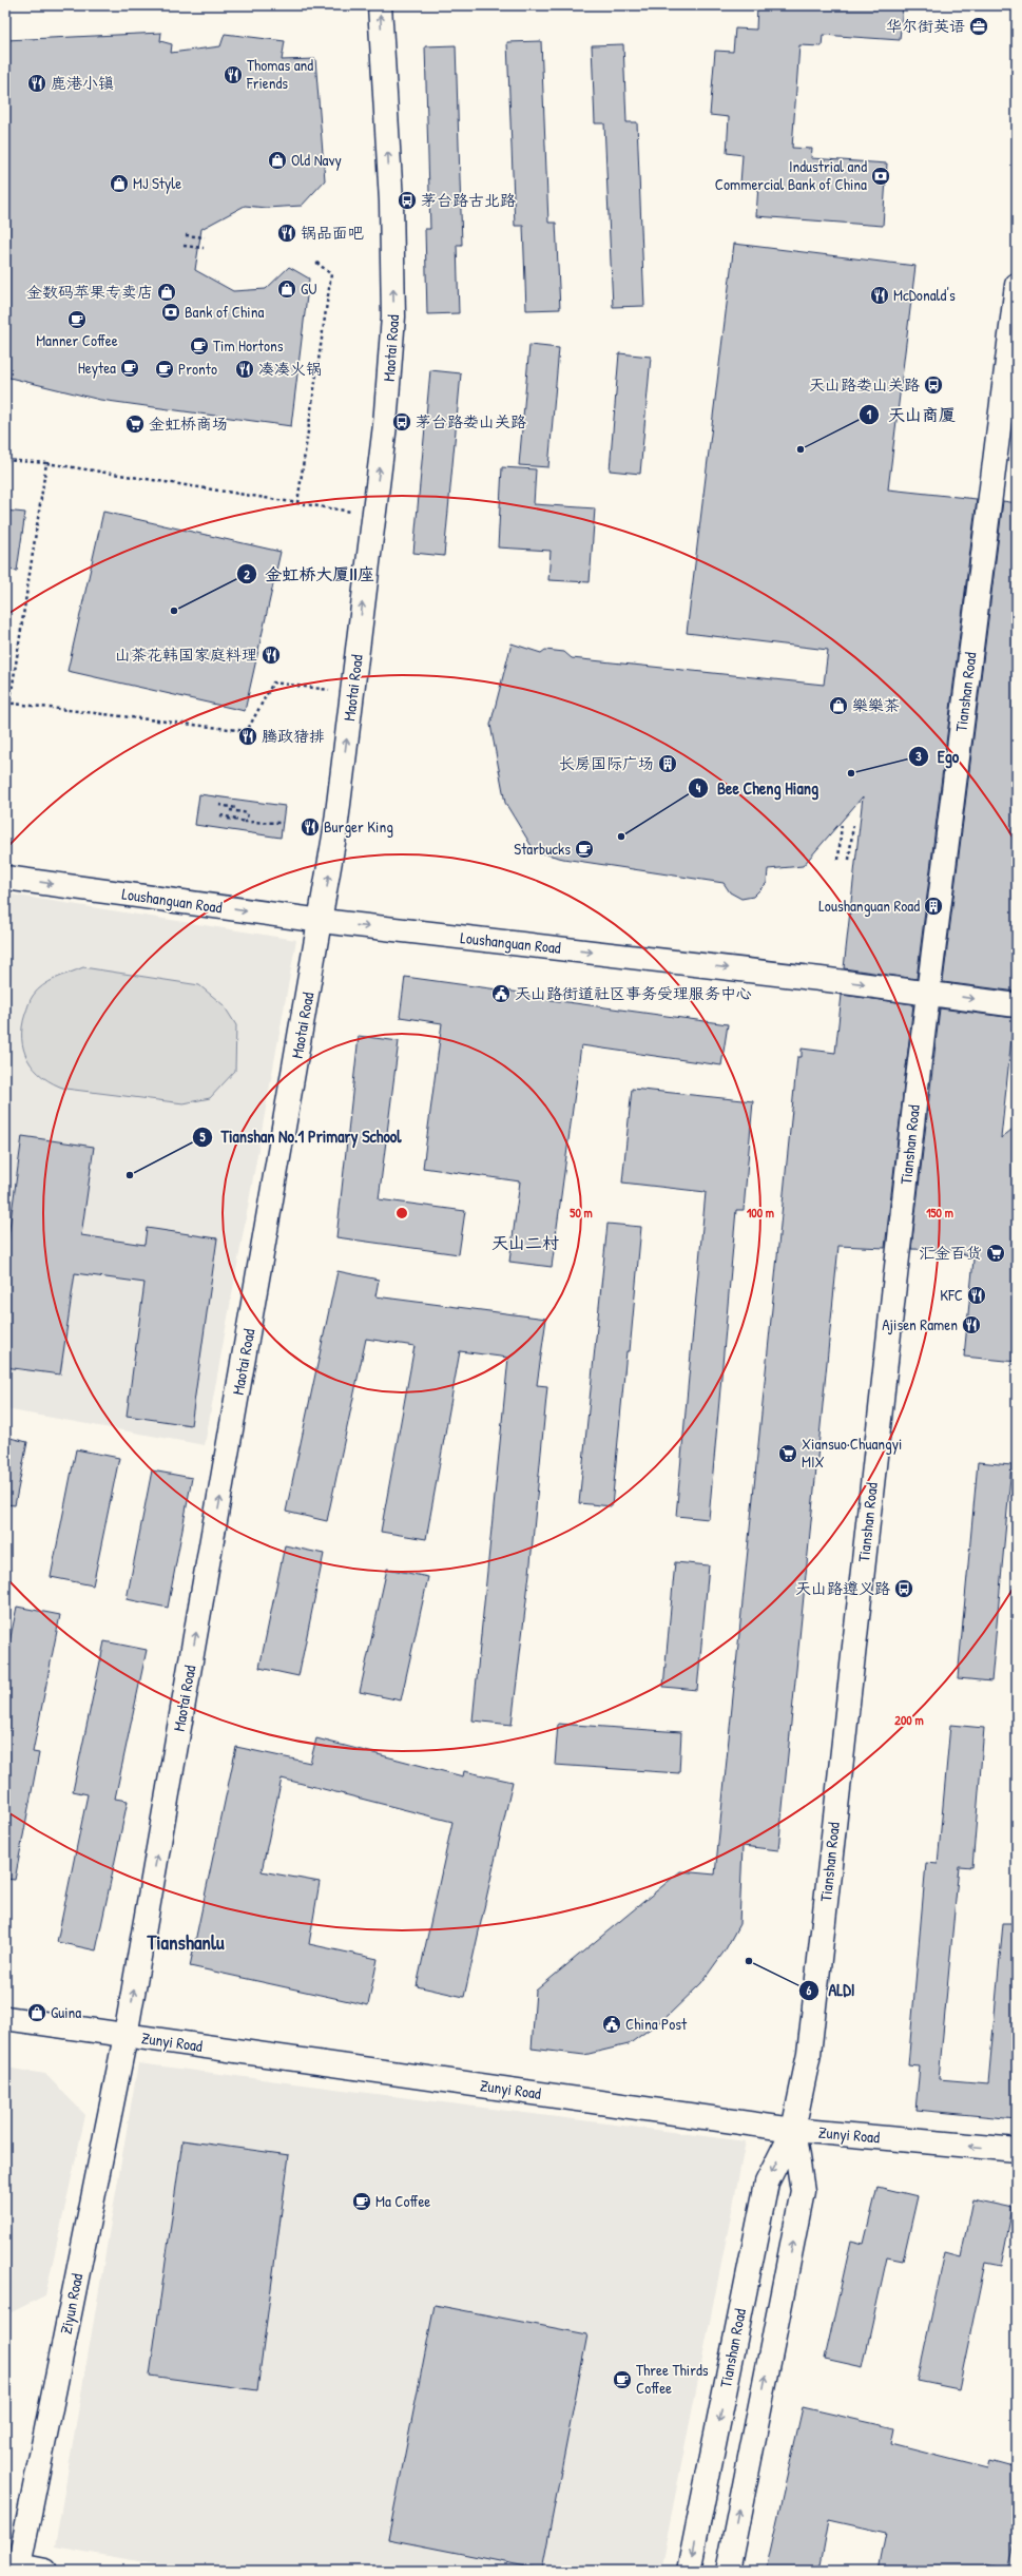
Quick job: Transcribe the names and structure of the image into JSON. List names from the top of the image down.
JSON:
{
  "streets": {
    "street": [
      "Maotai Road",
      "Tianshan Road",
      "Loushanguan Road",
      "Zunyi Road",
      "Ziyun Road"
    ]
  },
  "crossings": [
    ["Maotai Road", "Loushanguan Road"],
    ["Maotai Road", "Zunyi Road"],
    ["Maotai Road", "Ziyun Road"],
    ["Tianshan Road", "Loushanguan Road"],
    ["Tianshan Road", "Zunyi Road"],
    ["Zunyi Road", "Ziyun Road"]
  ],
  "one_way": ["Maotai Road", "Loushanguan Road"],
  "districts": ["天山二村", "Tianshanlu"],
  "places": {
    "office": ["华尔街英语"],
    "restaurant": [
      "Thomas and Friends",
      "鹿港小镇",
      "锅品面吧",
      "McDonald's",
      "凑凑火锅",
      "山茶花韩国家庭料理",
      "腾政猪排",
      "Burger King",
      "KFC",
      "Ajisen Ramen"
    ],
    "shop": [
      "Old Navy",
      "MJ Style",
      "GU",
      "金数码苹果专卖店",
      "樂樂茶",
      "Guina"
    ],
    "bank": ["Industrial and Commercial Bank of China", "Bank of China"],
    "bus stop": [
      "茅台路古北路",
      "天山路娄山关路",
      "茅台路娄山关路",
      "天山路遵义路"
    ],
    "cafe": [
      "Manner Coffee",
      "Tim Hortons",
      "Heytea",
      "Pronto",
      "Starbucks",
      "Ma Coffee",
      "Three Thirds Coffee"
    ],
    "supermarket": ["金虹桥商场", "汇金百货", "Xiansuo·Chuangyi MIX"],
    "other": [
      "天山商厦",
      "金虹桥大厦II座",
      "Ego",
      "Bee Cheng Hiang",
      "Tianshan No.1 Primary School",
      "ALDI"
    ],
    "building": ["长房国际广场", "Loushanguan Road"],
    "public building": ["天山路街道社区事务受理服务中心", "China Post"]
  },
  "rings": [
    "50 m",
    "100 m",
    "150 m",
    "200 m"
  ]
}
